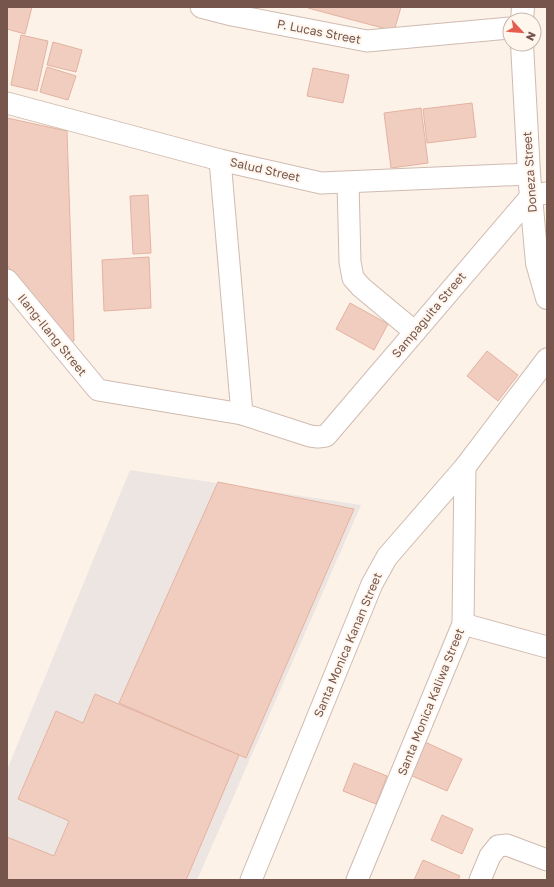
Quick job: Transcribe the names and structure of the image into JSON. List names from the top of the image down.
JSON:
{
  "streets": {
    "street": [
      "P. Lucas Street",
      "Salud Street",
      "Doneza Street",
      "Sampaguita Street",
      "Ilang-Ilang Street",
      "Santa Monica Kanan Street",
      "Santa Monica Kaliwa Street"
    ]
  },
  "crossings": [
    ["Salud Street", "Doneza Street"],
    ["Salud Street", "Sampaguita Street"],
    ["Doneza Street", "Sampaguita Street"],
    ["Sampaguita Street", "Ilang-Ilang Street"],
    ["Santa Monica Kanan Street", "Santa Monica Kaliwa Street"]
  ],
  "north": "bottom right"
}
